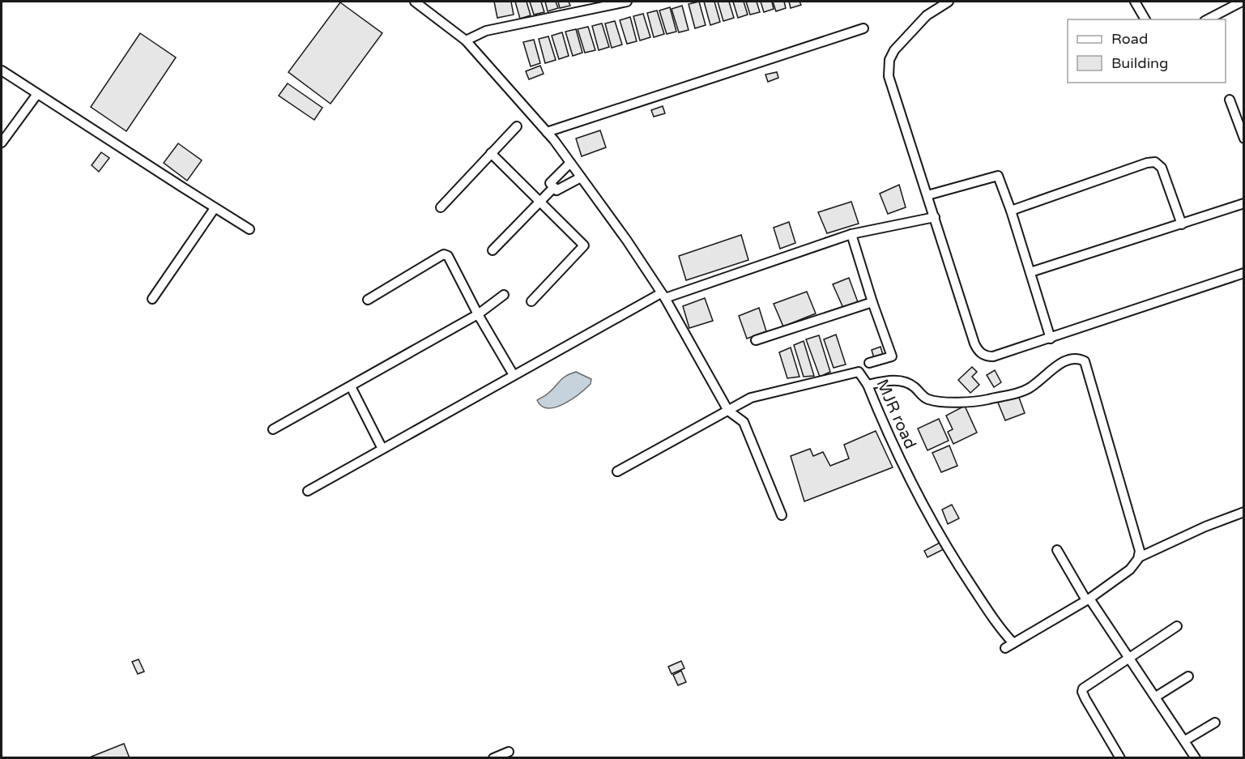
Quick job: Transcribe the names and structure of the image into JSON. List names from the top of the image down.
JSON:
{
  "streets": {
    "street": ["MJR road"]
  },
  "legend": ["Road", "Building"]
}
